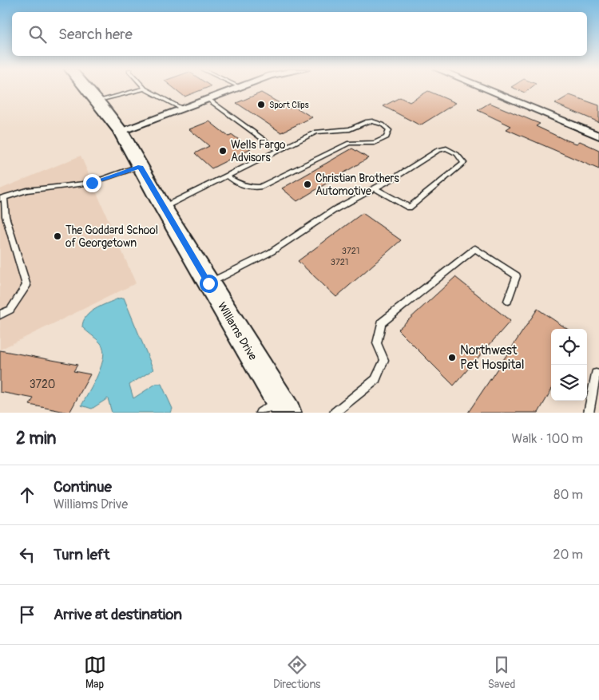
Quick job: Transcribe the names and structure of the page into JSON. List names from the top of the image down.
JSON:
{
  "streets": {
    "main road": ["Williams Drive"]
  },
  "places": [
    "Sport Clips",
    "Wells Fargo Advisors",
    "Christian Brothers Automotive",
    "The Goddard School of Georgetown",
    "Northwest Pet Hospital"
  ],
  "house_numbers": ["3721", "3721", "3720"],
  "page": {
    "search": "Search here",
    "heading": ["2 min", "Walk · 100 m"],
    "list": [
      ["Continue", "Williams Drive", "80 m"],
      ["Turn left", "20 m"],
      "Arrive at destination"
    ],
    "nav": ["Map", "Directions", "Saved"]
  }
}
